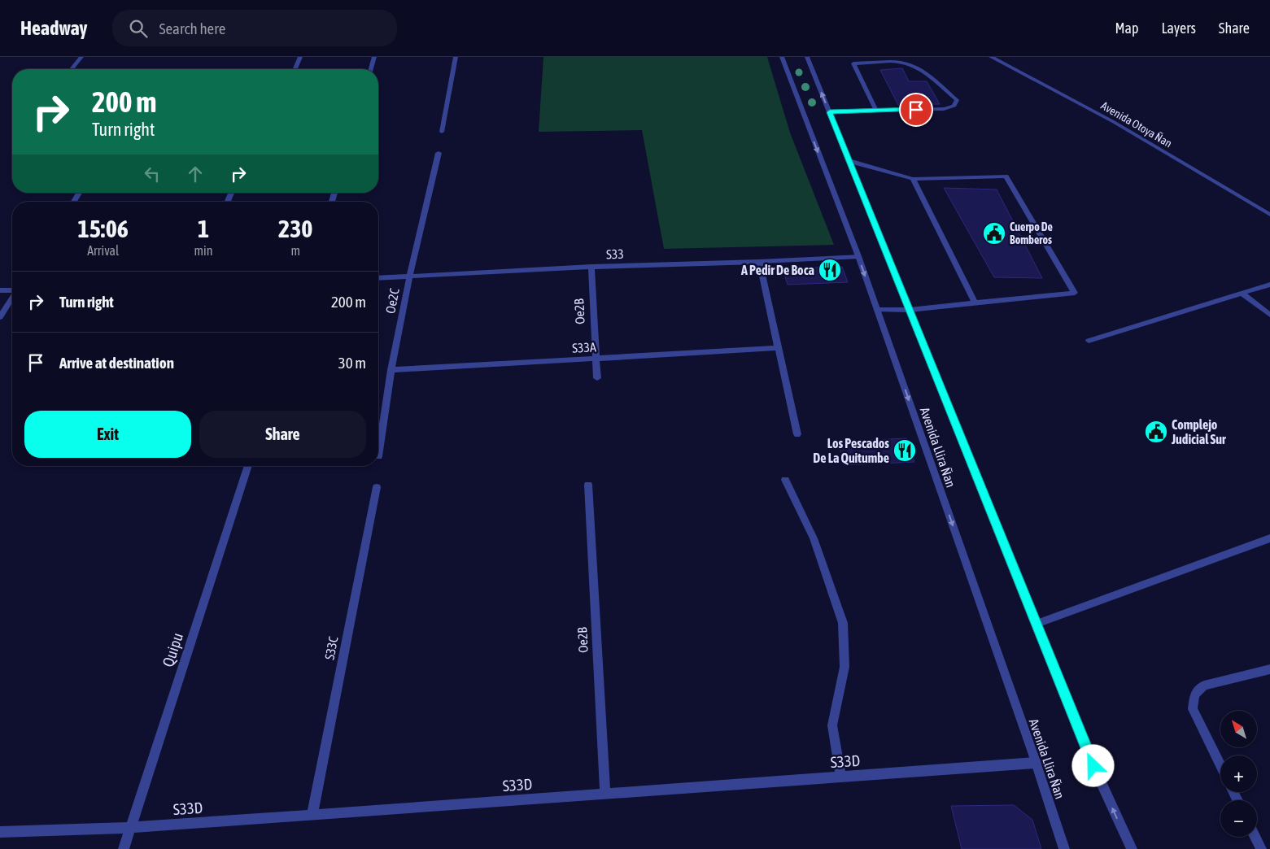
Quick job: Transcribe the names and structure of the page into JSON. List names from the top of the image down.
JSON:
{
  "streets": {
    "street": [
      "Avenida Otoya Ñan",
      "S33",
      "Oe2C",
      "Oe2B",
      "S33A",
      "Avenida Llira Ñan",
      "S33C",
      "Quipu",
      "S33D"
    ]
  },
  "crossings": [
    ["S33", "Oe2C"],
    ["S33", "Oe2B"],
    ["S33", "Avenida Llira Ñan"],
    ["Oe2C", "S33A"],
    ["Oe2B", "S33A"],
    ["Oe2B", "S33D"],
    ["Avenida Llira Ñan", "S33D"],
    ["S33C", "S33D"],
    ["Quipu", "S33D"]
  ],
  "places": {
    "public building": ["Cuerpo De Bomberos", "Complejo Judicial Sur"],
    "restaurant": ["A Pedir De Boca", "Los Pescados De La Quitumbe"]
  },
  "north": "top left",
  "page": {
    "header": "Headway",
    "search": "Search here",
    "nav": ["Map", "Layers", "Share"],
    "turn": ["200 m", "Turn right"],
    "eta": [
      "15:06",
      "Arrival",
      "1",
      "min",
      "230",
      "m"
    ],
    "list": [
      {
        "name": "Turn right",
        "value": "200 m"
      },
      {
        "name": "Arrive at destination",
        "value": "30 m"
      }
    ],
    "buttons": ["Exit", "Share"],
    "map_buttons": ["+", "−"]
  }
}
